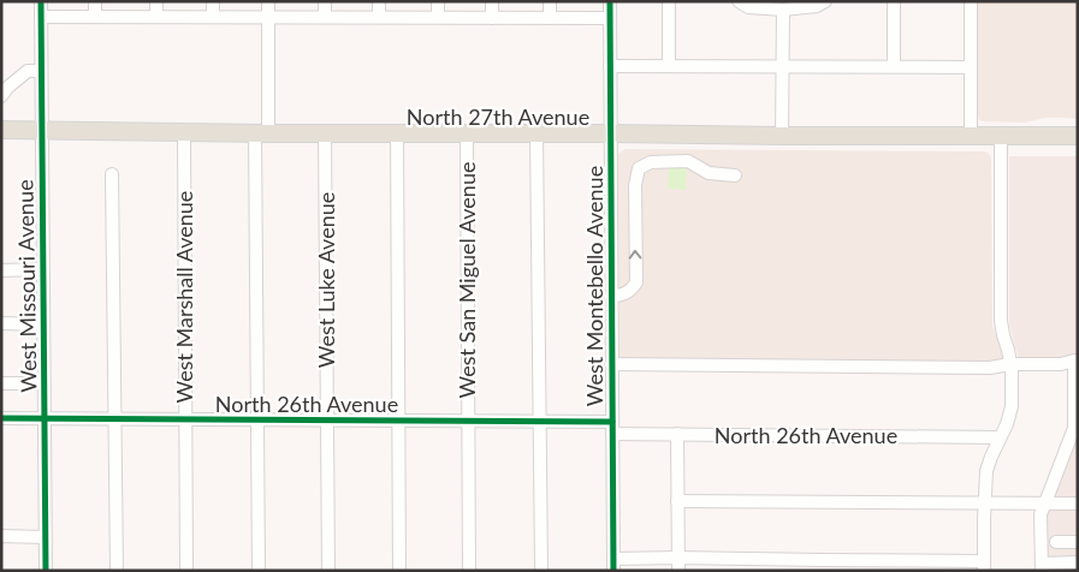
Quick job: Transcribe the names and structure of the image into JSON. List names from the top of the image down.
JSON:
{
  "streets": {
    "main road": ["North 27th Avenue"],
    "street": [
      "West Luke Avenue",
      "West San Miguel Avenue",
      "West Missouri Avenue",
      "West Montebello Avenue",
      "West Marshall Avenue",
      "North 26th Avenue"
    ]
  },
  "crossings": [
    ["North 27th Avenue", "West Luke Avenue"],
    ["North 27th Avenue", "West San Miguel Avenue"],
    ["North 27th Avenue", "West Missouri Avenue"],
    ["North 27th Avenue", "West Montebello Avenue"],
    ["North 27th Avenue", "West Marshall Avenue"],
    ["West Luke Avenue", "North 26th Avenue"],
    ["West San Miguel Avenue", "North 26th Avenue"],
    ["West Missouri Avenue", "North 26th Avenue"],
    ["West Montebello Avenue", "North 26th Avenue"],
    ["West Marshall Avenue", "North 26th Avenue"]
  ]
}
